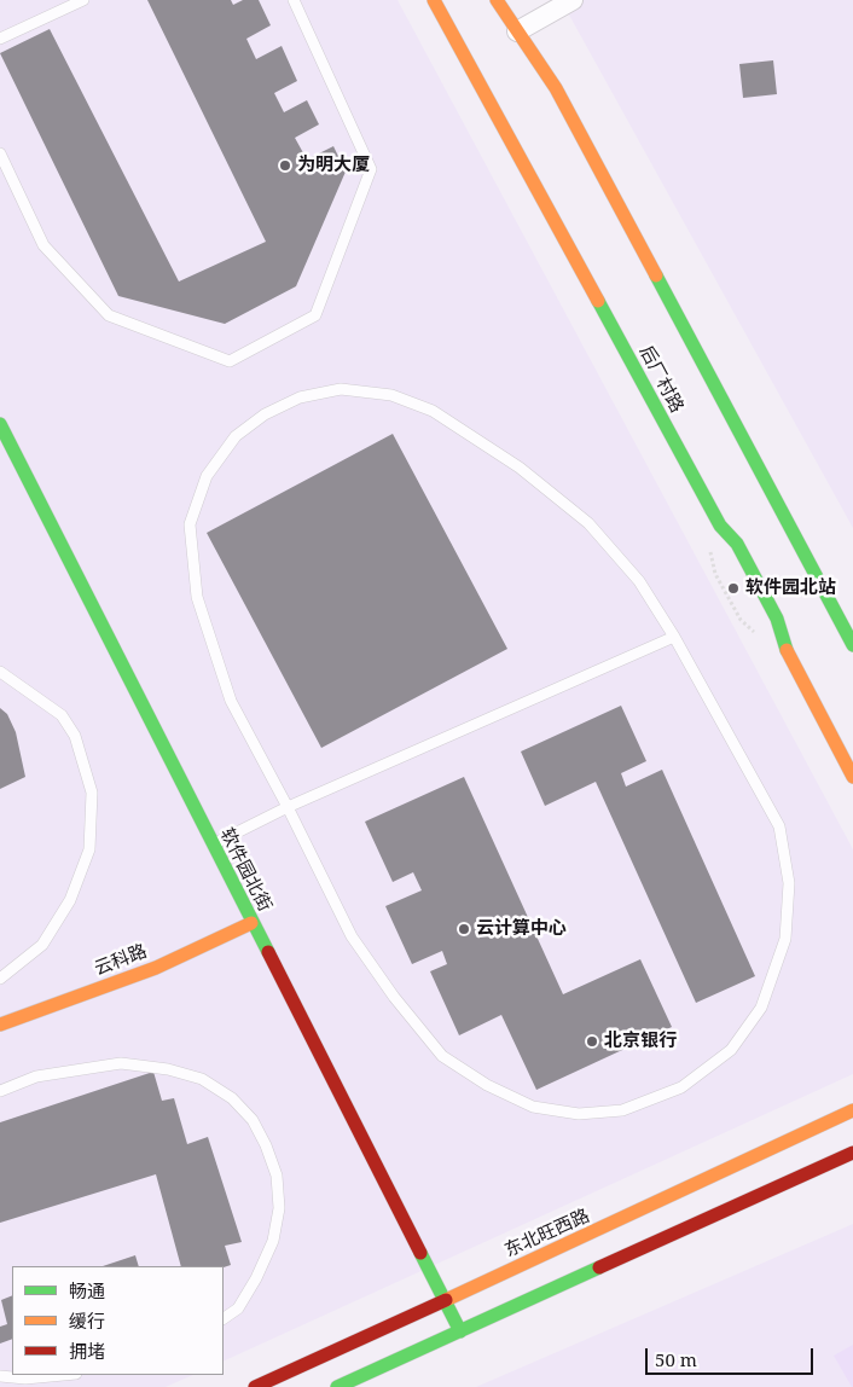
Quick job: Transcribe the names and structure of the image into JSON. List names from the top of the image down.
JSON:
{
  "streets": {
    "street": [
      "后厂村路",
      "软件园北街",
      "云科路",
      "东北旺西路"
    ]
  },
  "crossings": [
    ["软件园北街", "云科路"],
    ["软件园北街", "东北旺西路"]
  ],
  "places": [
    "为明大厦",
    "软件园北站",
    "云计算中心",
    "北京银行"
  ],
  "legend": ["畅通", "缓行", "拥堵"],
  "scale_bar": "50 m"
}
